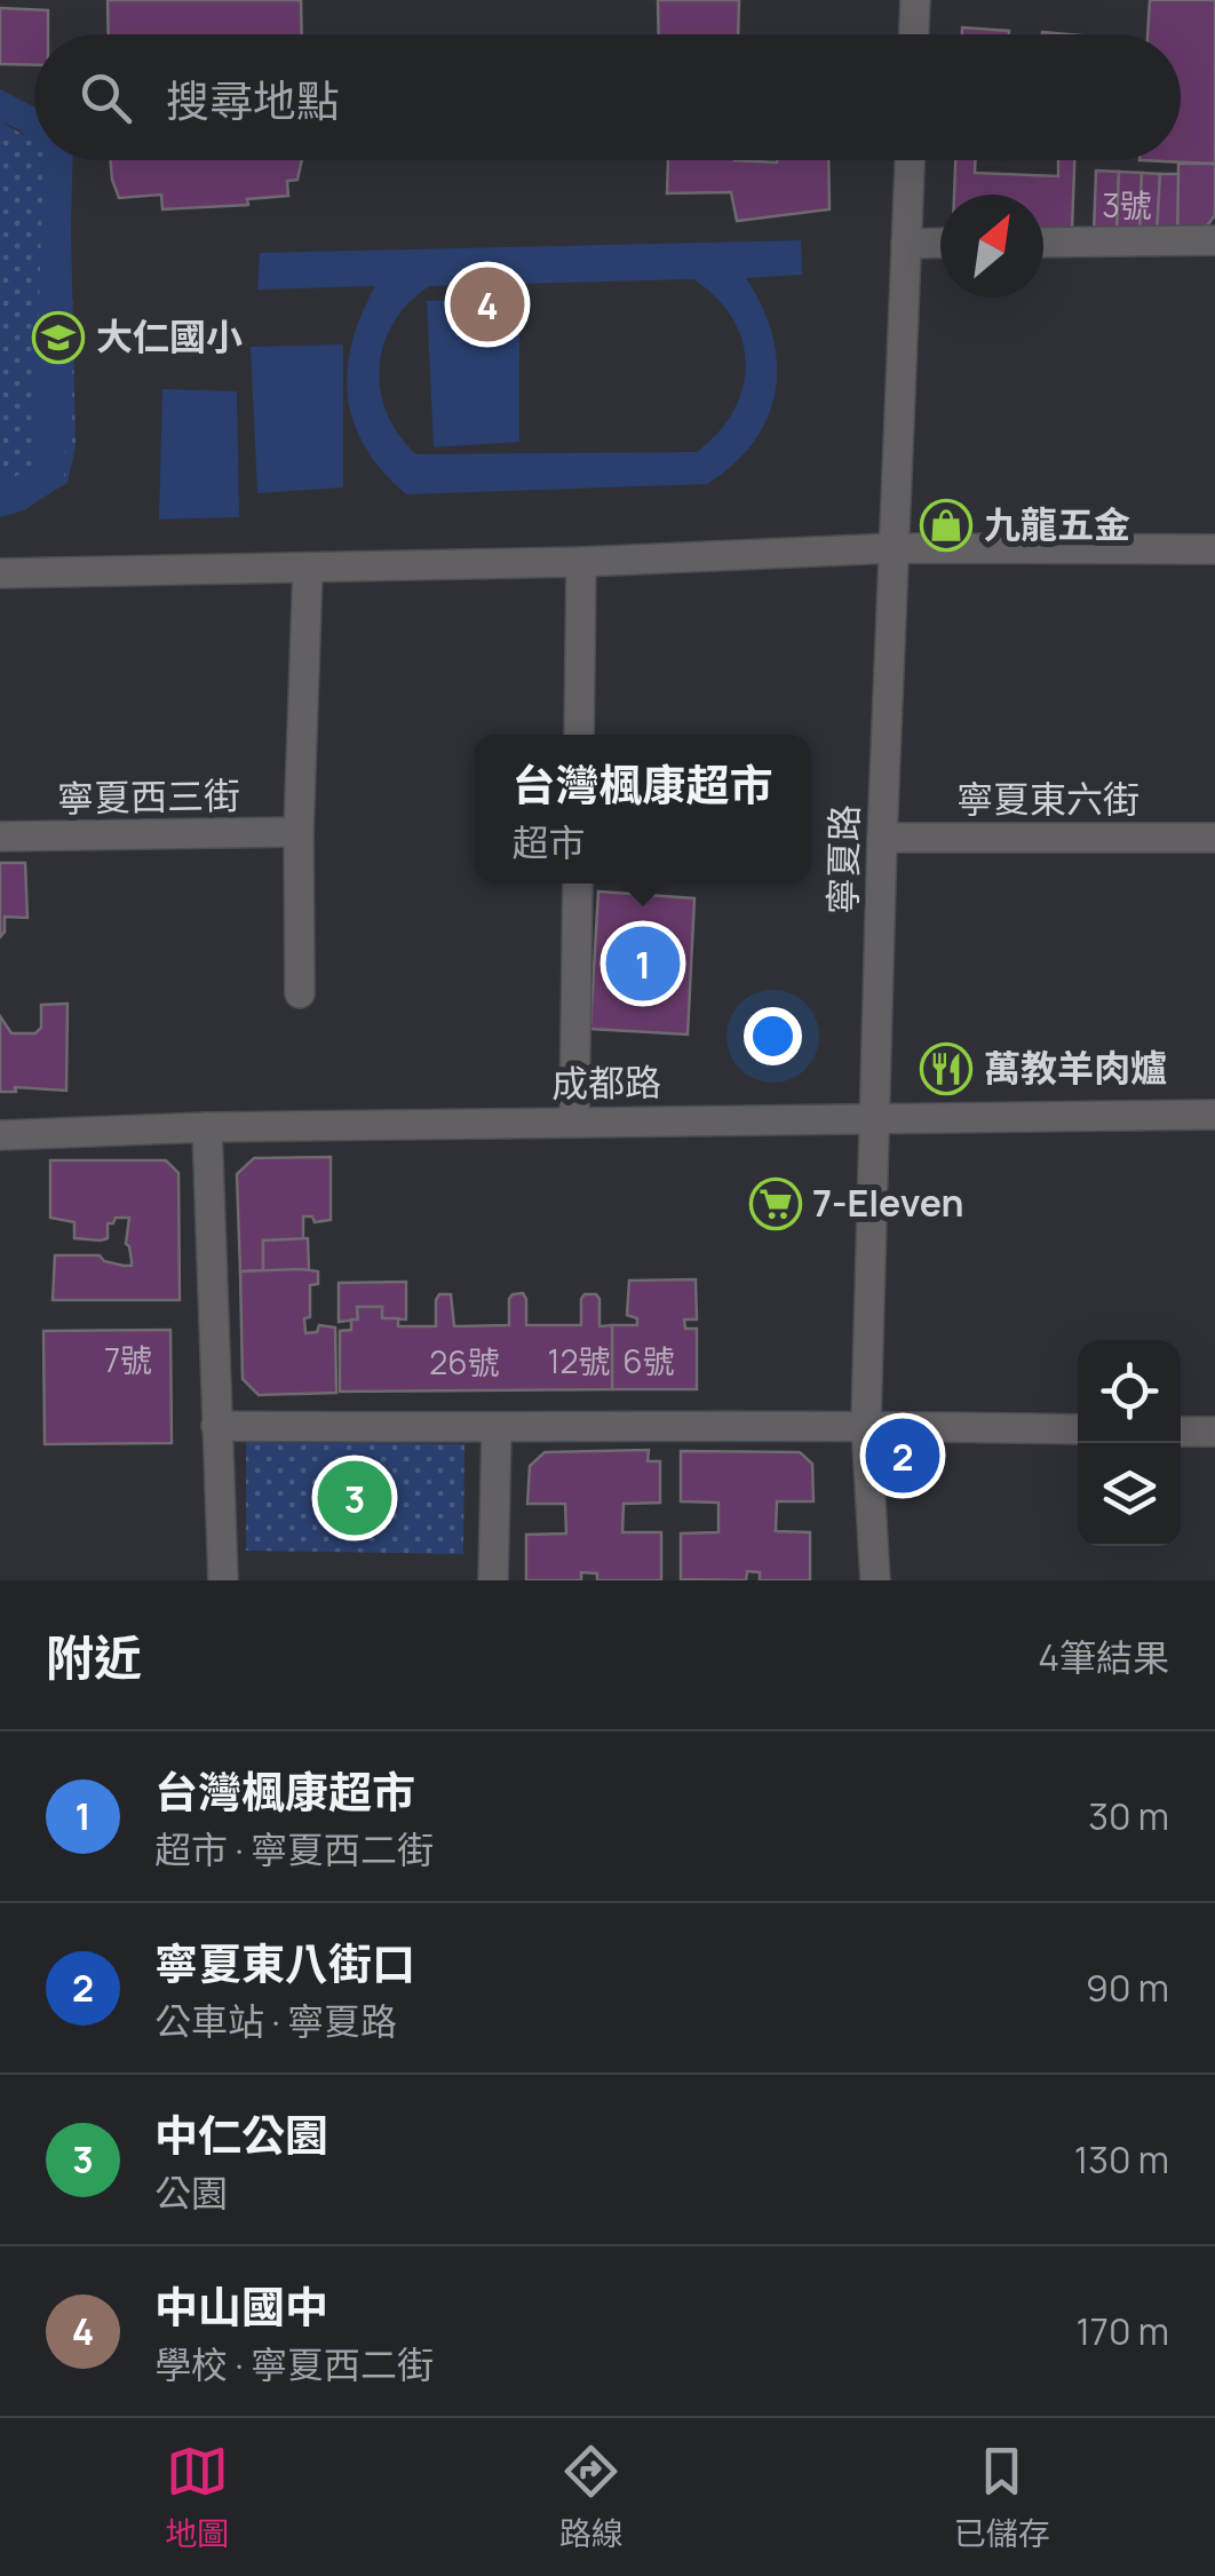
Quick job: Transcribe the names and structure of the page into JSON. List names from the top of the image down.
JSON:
{
  "streets": {
    "street": [
      "寧夏西三街",
      "寧夏東六街",
      "寧夏路",
      "成都路"
    ]
  },
  "crossings": [
    ["寧夏東六街", "寧夏路"],
    ["寧夏路", "成都路"]
  ],
  "places": {
    "school or university": ["大仁國小"],
    "shop": ["九龍五金"],
    "restaurant": ["萬教羊肉爐"],
    "supermarket": ["7-Eleven"]
  },
  "house_numbers": [
    "3號",
    "7號",
    "12號",
    "6號",
    "26號"
  ],
  "north": "top right",
  "page": {
    "search": "搜尋地點",
    "pins": [
      "4",
      "1",
      "2",
      "3"
    ],
    "popup": ["台灣楓康超市", "超市"],
    "heading": ["附近", "4筆結果"],
    "list": [
      {
        "mark": "1",
        "name": "台灣楓康超市",
        "note": "超市 · 寧夏西二街",
        "value": "30 m"
      },
      {
        "mark": "2",
        "name": "寧夏東八街口",
        "note": "公車站 · 寧夏路",
        "value": "90 m"
      },
      {
        "mark": "3",
        "name": "中仁公園",
        "note": "公園",
        "value": "130 m"
      },
      {
        "mark": "4",
        "name": "中山國中",
        "note": "學校 · 寧夏西二街",
        "value": "170 m"
      }
    ],
    "nav": ["地圖", "路線", "已儲存"]
  }
}
